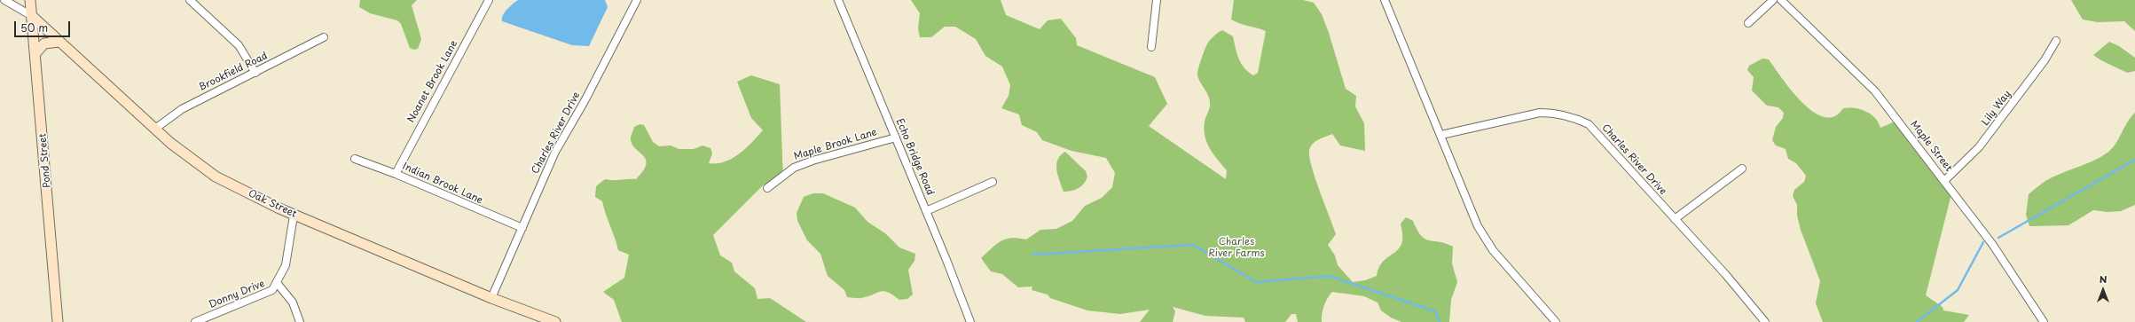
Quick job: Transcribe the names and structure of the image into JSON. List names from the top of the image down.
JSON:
{
  "streets": {
    "main road": ["Pond Street", "Oak Street"],
    "street": [
      "Brookfield Road",
      "Noanet Brook Lane",
      "Lily Way",
      "Charles River Drive",
      "Maple Brook Lane",
      "Maple Street",
      "Echo Bridge Road",
      "Indian Brook Lane",
      "Donny Drive"
    ]
  },
  "crossings": [
    ["Brookfield Road", "Oak Street"],
    ["Noanet Brook Lane", "Indian Brook Lane"],
    ["Lily Way", "Maple Street"],
    ["Charles River Drive", "Indian Brook Lane"],
    ["Charles River Drive", "Oak Street"],
    ["Maple Brook Lane", "Echo Bridge Road"],
    ["Pond Street", "Oak Street"],
    ["Oak Street", "Donny Drive"]
  ],
  "parks": ["Charles River Farms"],
  "scale_bar": "50 m",
  "north": "top"
}
